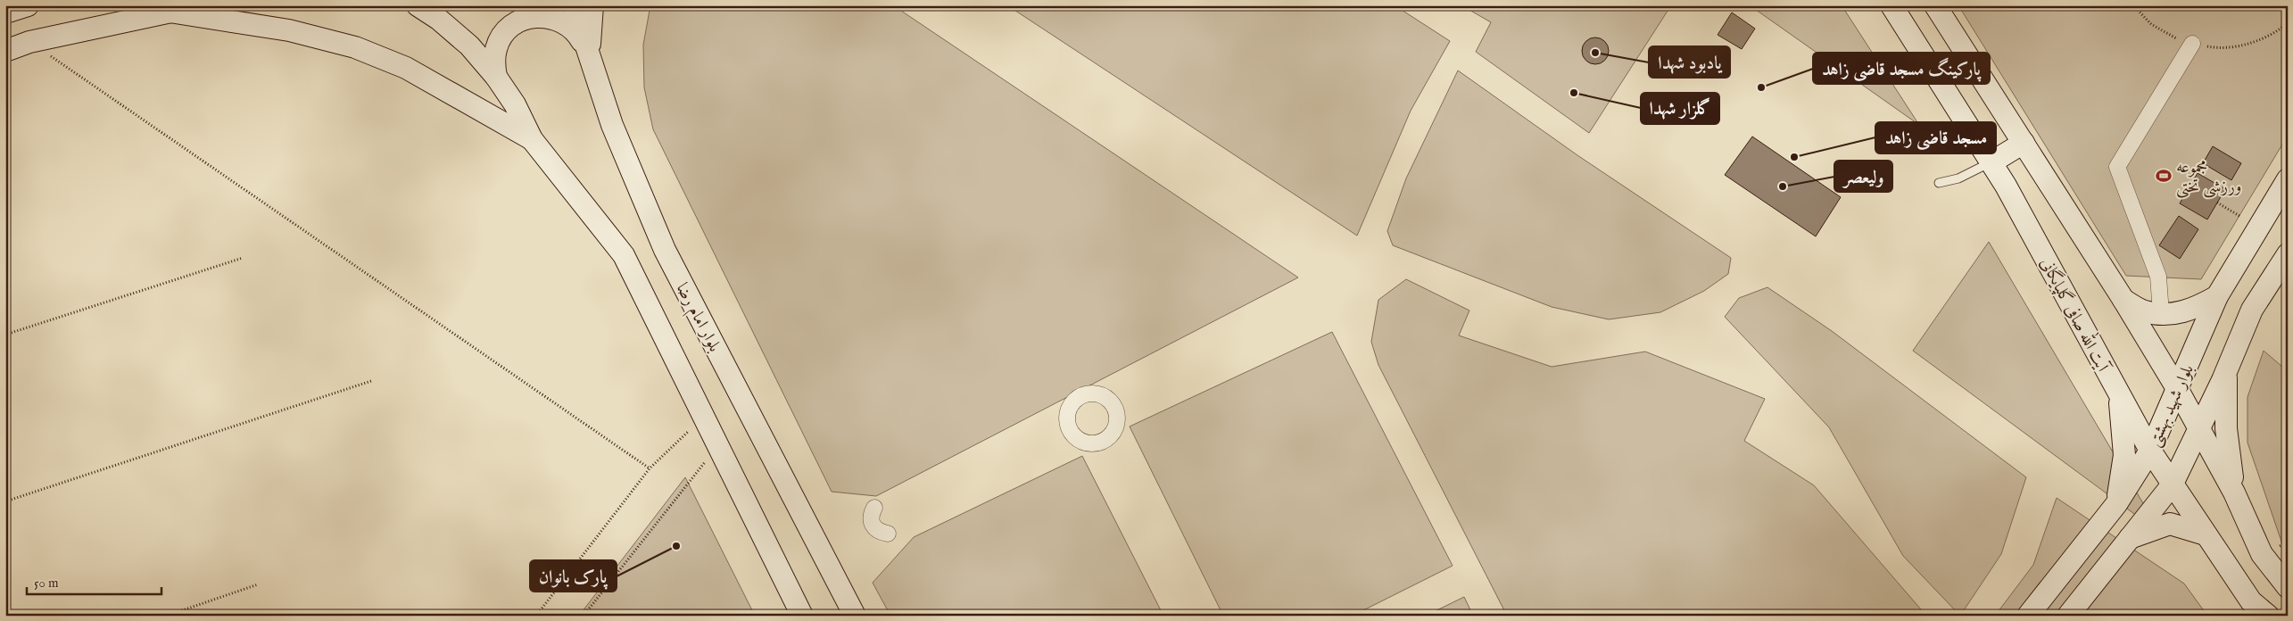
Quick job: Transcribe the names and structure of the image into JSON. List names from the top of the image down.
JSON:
{
  "streets": {
    "main road": ["آیت الله صافی گلپایگانی", "بلوار امام رضا", "بلوار شهید بهشتی"]
  },
  "crossings": [
    ["آیت الله صافی گلپایگانی", "بلوار شهید بهشتی"]
  ],
  "places": {
    "other": [
      "یادبود شهدا",
      "پارکینگ مسجد قاضی زاهد",
      "گلزار شهدا",
      "مسجد قاضی زاهد",
      "ولیعصر",
      "پارک بانوان"
    ],
    "sports": ["مجموعه ورزشی تختی"]
  },
  "scale_bar": "50 m"
}
